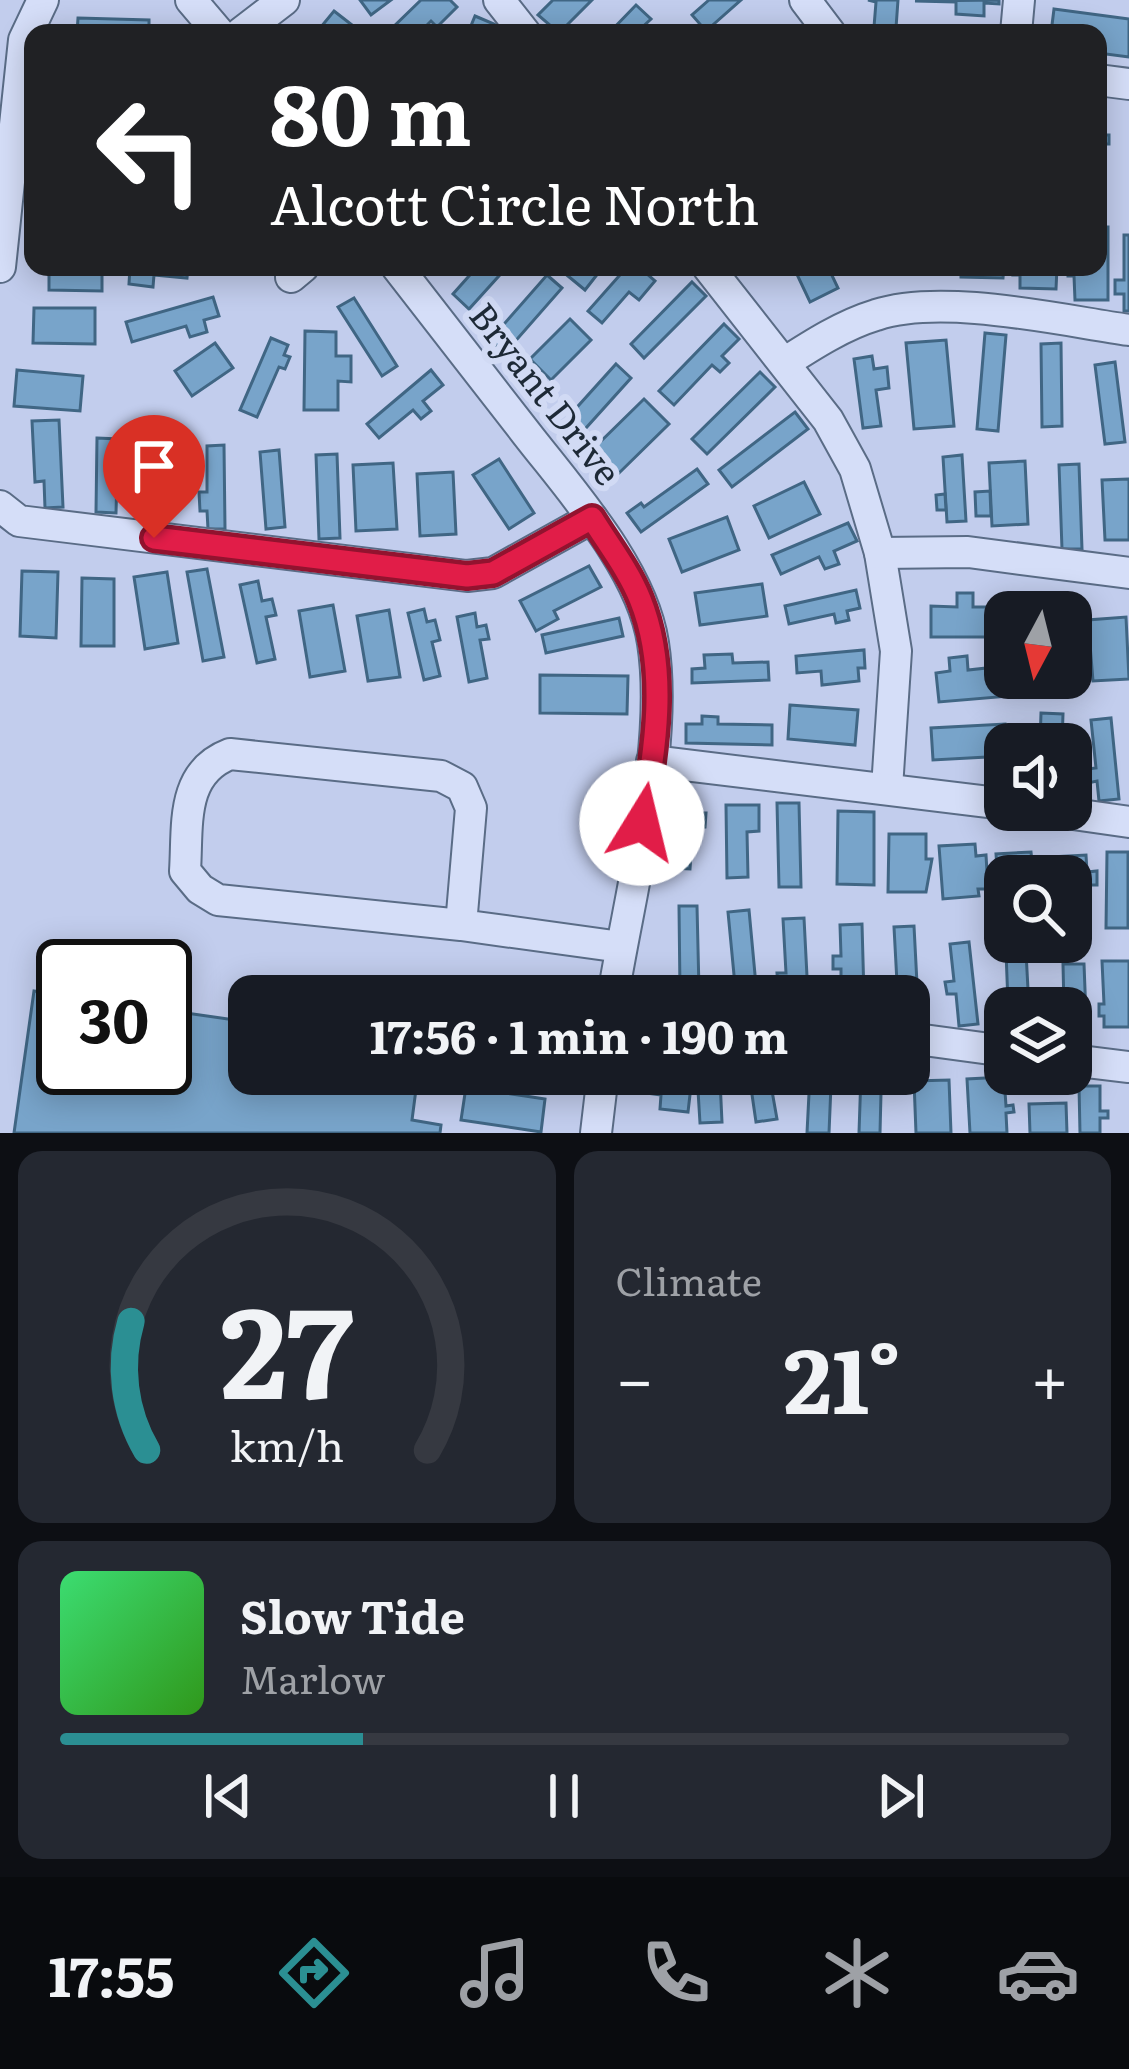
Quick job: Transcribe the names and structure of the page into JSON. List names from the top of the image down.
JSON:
{
  "streets": {
    "street": ["Bryant Drive"]
  },
  "north": "bottom",
  "page": {
    "turn": ["80 m", "Alcott Circle North"],
    "limit": "30",
    "trip": "17:56 · 1 min · 190 m",
    "tile": "Climate",
    "heat": ["−", "21°", "+"],
    "song": ["Slow Tide", "Marlow"],
    "tabs": "17:55",
    "gauge": ["27", "km/h"]
  }
}
